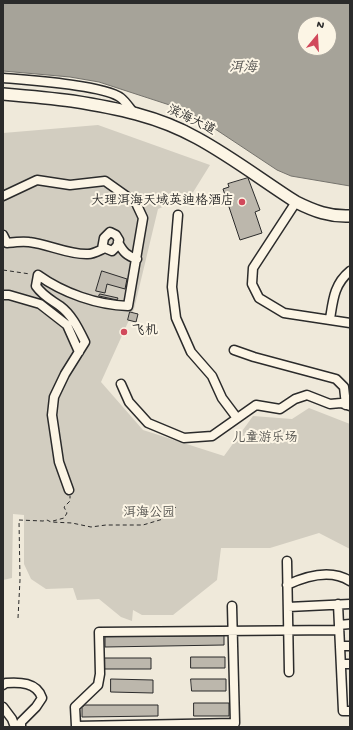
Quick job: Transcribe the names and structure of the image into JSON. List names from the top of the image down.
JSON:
{
  "streets": {
    "main road": ["滨海大道"]
  },
  "water": ["洱海"],
  "parks": ["儿童游乐场", "洱海公园"],
  "places": ["大理洱海天域英迪格酒店", "飞机"],
  "north": "top"
}
